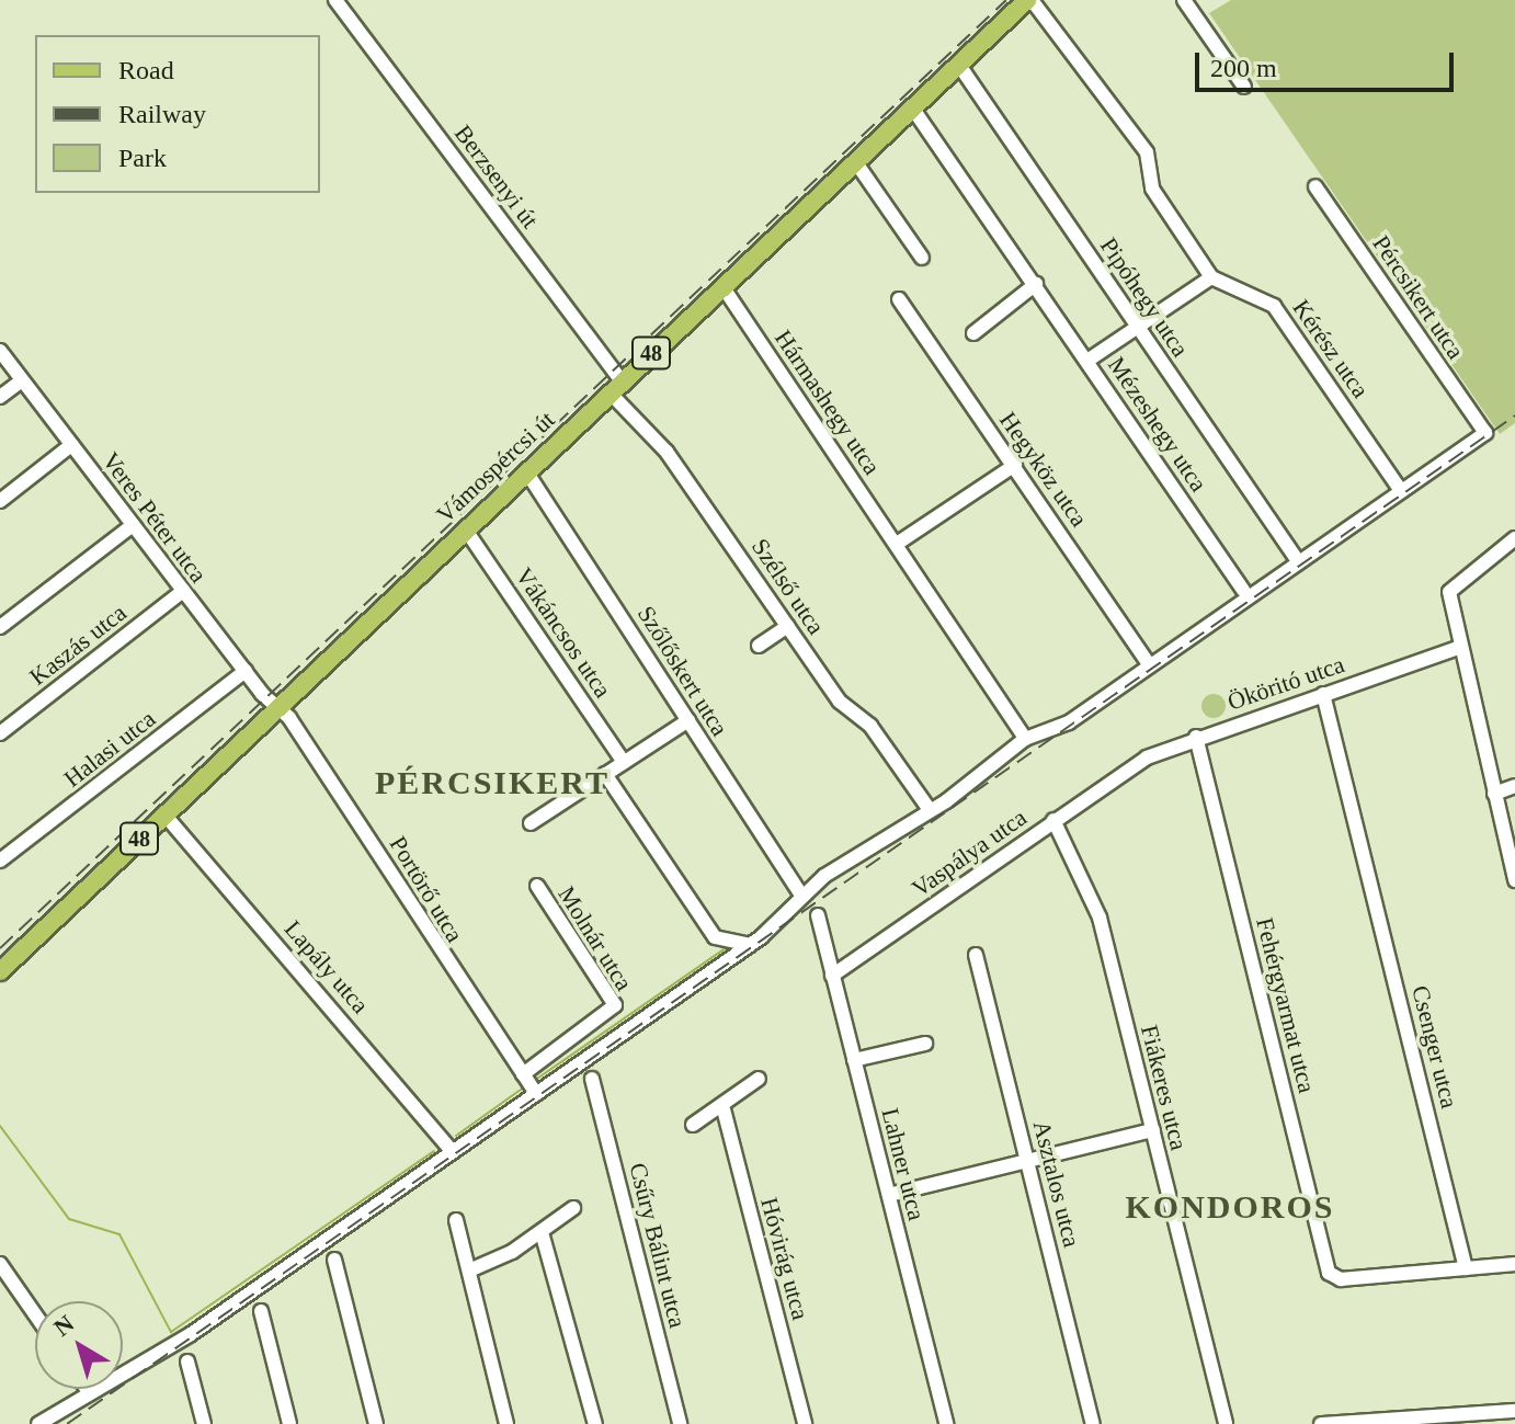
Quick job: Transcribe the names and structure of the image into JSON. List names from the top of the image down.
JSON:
{
  "streets": {
    "main road": ["48", "Vámospércsi út"],
    "street": [
      "Berzsenyi út",
      "Pipóhegy utca",
      "Pércsikert utca",
      "Kérész utca",
      "Hármashegy utca",
      "Mézeshegy utca",
      "Hegyköz utca",
      "Veres Péter utca",
      "Szélső utca",
      "Vákáncsos utca",
      "Kaszás utca",
      "Szőlőskert utca",
      "Ököritó utca",
      "Halasi utca",
      "Vaspálya utca",
      "Portörő utca",
      "Molnár utca",
      "Lapály utca",
      "Fehérgyarmat utca",
      "Csenger utca",
      "Fiákeres utca",
      "Lahner utca",
      "Asztalos utca",
      "Csűry Bálint utca",
      "Hóvirág utca"
    ]
  },
  "crossings": [
    ["Berzsenyi út", "Vámospércsi út"],
    ["Berzsenyi út", "Szélső utca"],
    ["Pipóhegy utca", "Vámospércsi út"],
    ["Pércsikert utca", "Kérész utca"],
    ["Hármashegy utca", "Vámospércsi út"],
    ["Mézeshegy utca", "Vámospércsi út"],
    ["Vámospércsi út", "Veres Péter utca"],
    ["Vámospércsi út", "Szélső utca"],
    ["Vámospércsi út", "Vákáncsos utca"],
    ["Vámospércsi út", "Szőlőskert utca"],
    ["Vámospércsi út", "Portörő utca"],
    ["Vámospércsi út", "Lapály utca"],
    ["Veres Péter utca", "Kaszás utca"],
    ["Veres Péter utca", "Halasi utca"],
    ["Veres Péter utca", "Portörő utca"],
    ["Ököritó utca", "Vaspálya utca"],
    ["Ököritó utca", "Fehérgyarmat utca"],
    ["Ököritó utca", "Csenger utca"],
    ["Vaspálya utca", "Fiákeres utca"],
    ["Vaspálya utca", "Lahner utca"],
    ["Portörő utca", "Molnár utca"],
    ["Fehérgyarmat utca", "Csenger utca"]
  ],
  "districts": ["PÉRCSIKERT", "KONDOROS"],
  "legend": ["Road", "Railway", "Park"],
  "scale_bar": "200 m",
  "north": "top left"
}
